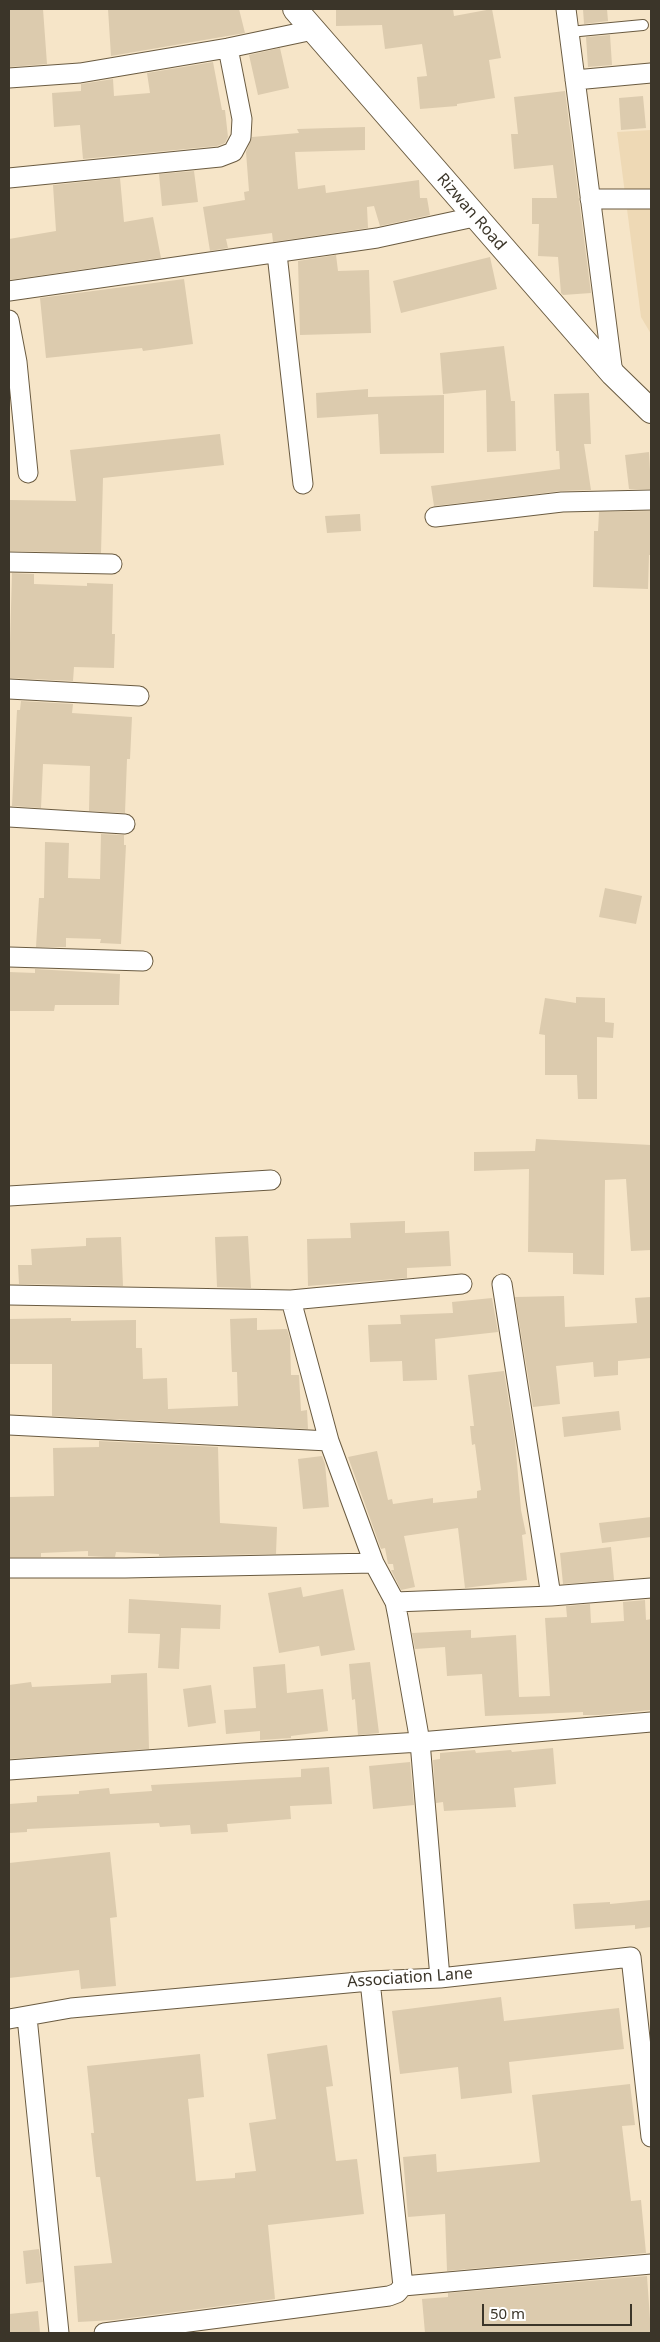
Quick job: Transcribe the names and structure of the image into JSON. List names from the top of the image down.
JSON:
{
  "streets": {
    "street": ["Rizwan Road", "Association Lane"]
  },
  "scale_bar": "50 m"
}
